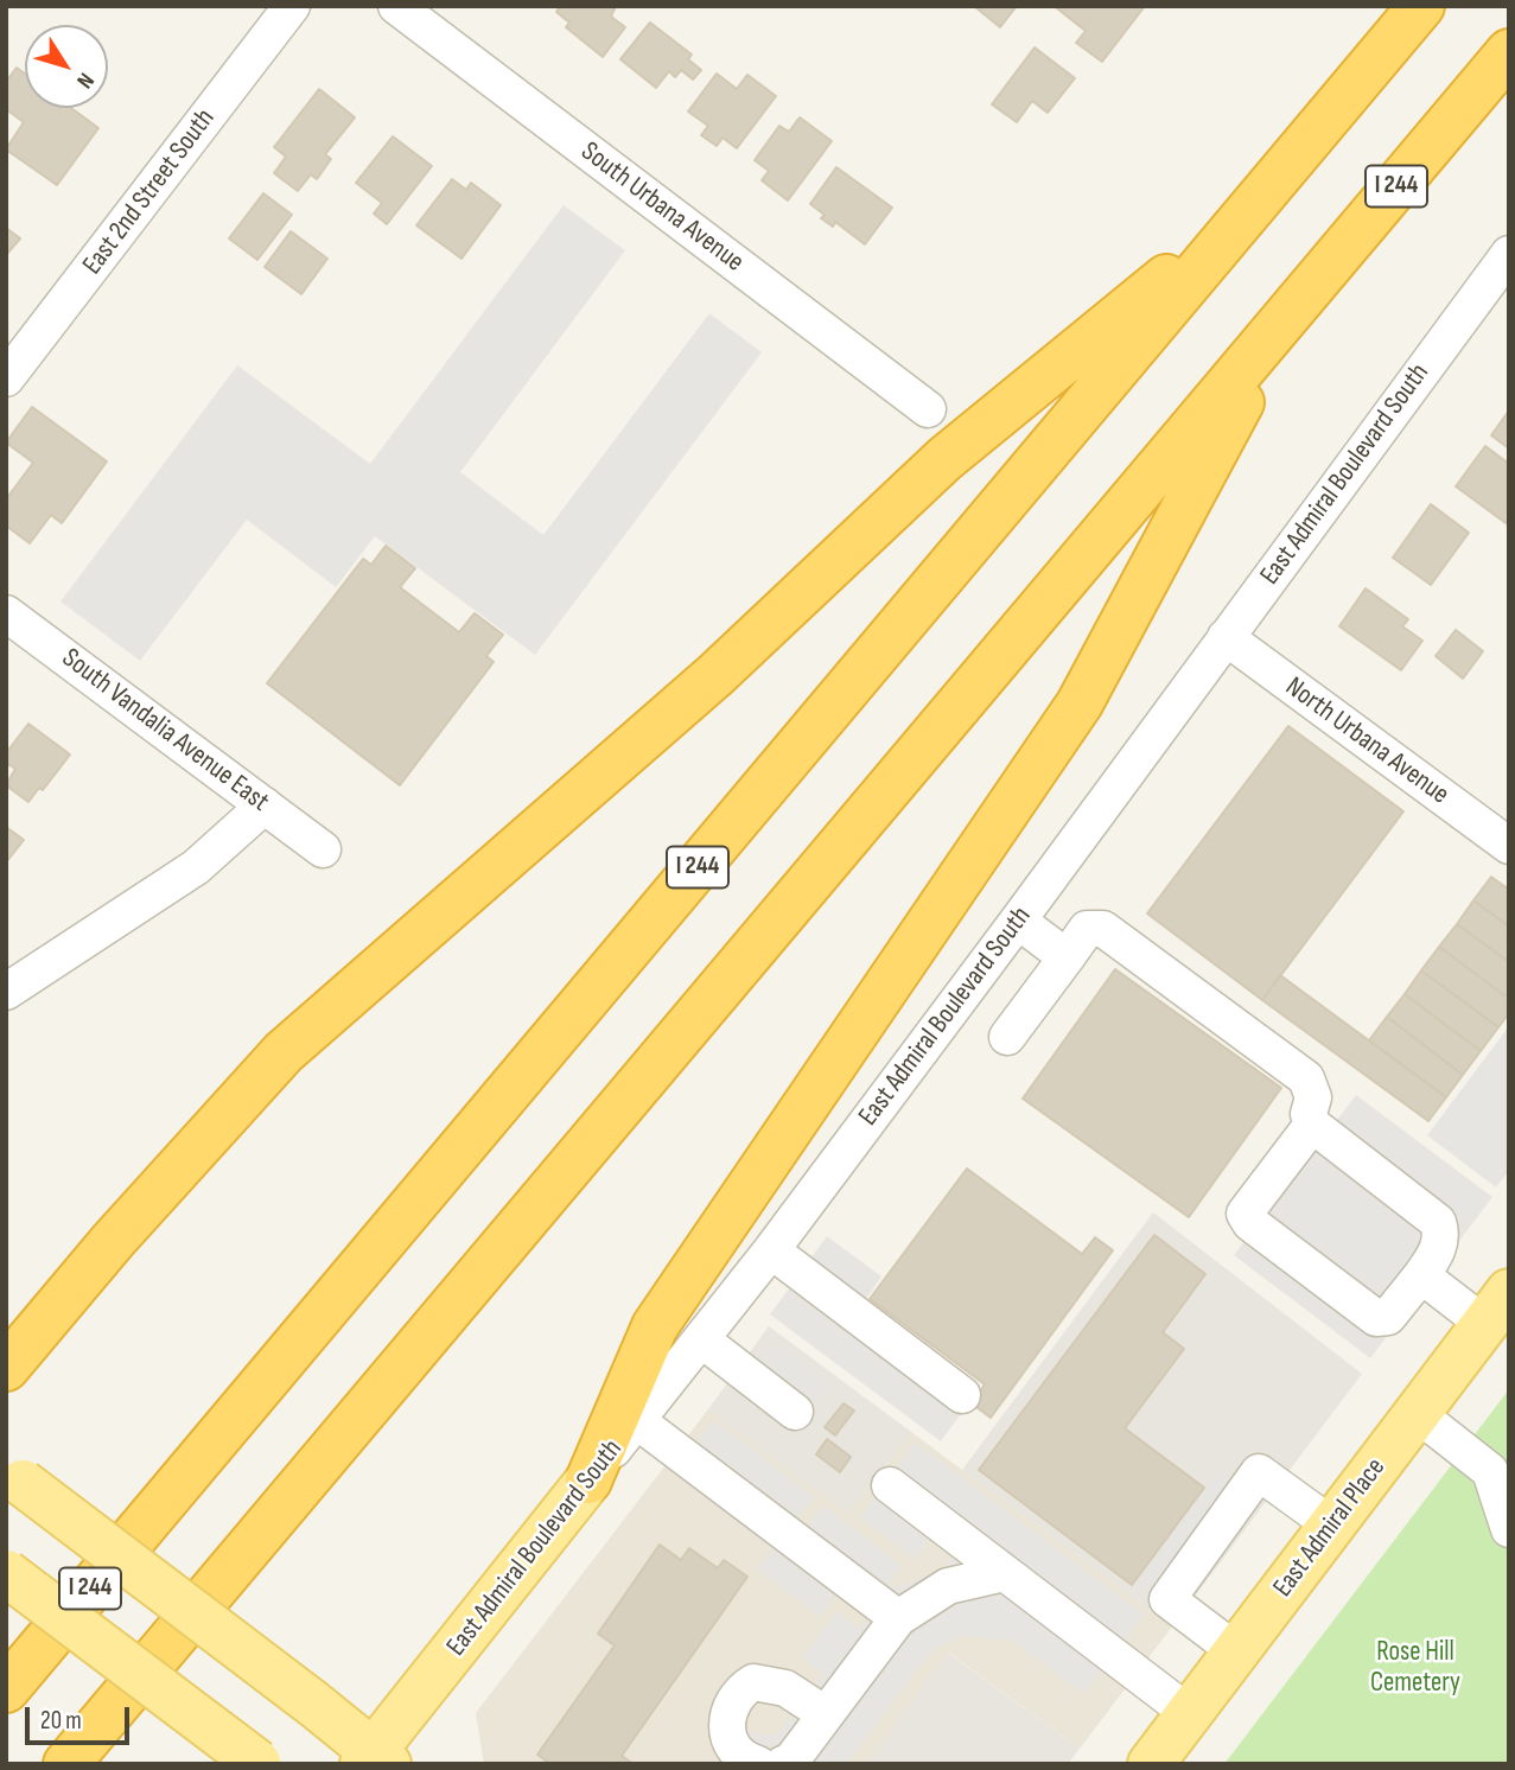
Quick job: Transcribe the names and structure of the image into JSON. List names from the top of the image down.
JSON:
{
  "streets": {
    "highway": ["I 244"],
    "main road": ["East Admiral Boulevard South", "East Admiral Place"],
    "street": [
      "East 2nd Street South",
      "South Urbana Avenue",
      "South Vandalia Avenue East",
      "North Urbana Avenue"
    ]
  },
  "crossings": [
    ["East Admiral Boulevard South", "North Urbana Avenue"]
  ],
  "parks": ["Rose Hill Cemetery"],
  "scale_bar": "20 m",
  "north": "bottom right"
}
